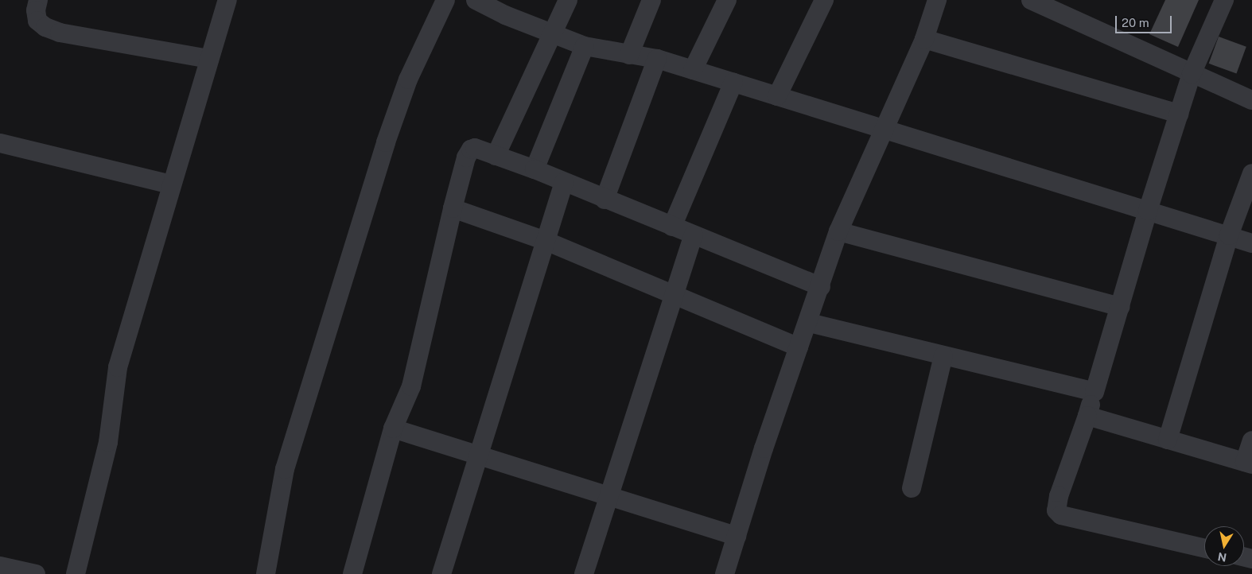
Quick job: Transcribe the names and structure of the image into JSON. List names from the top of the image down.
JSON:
{
  "scale_bar": "20 m",
  "north": "bottom"
}
